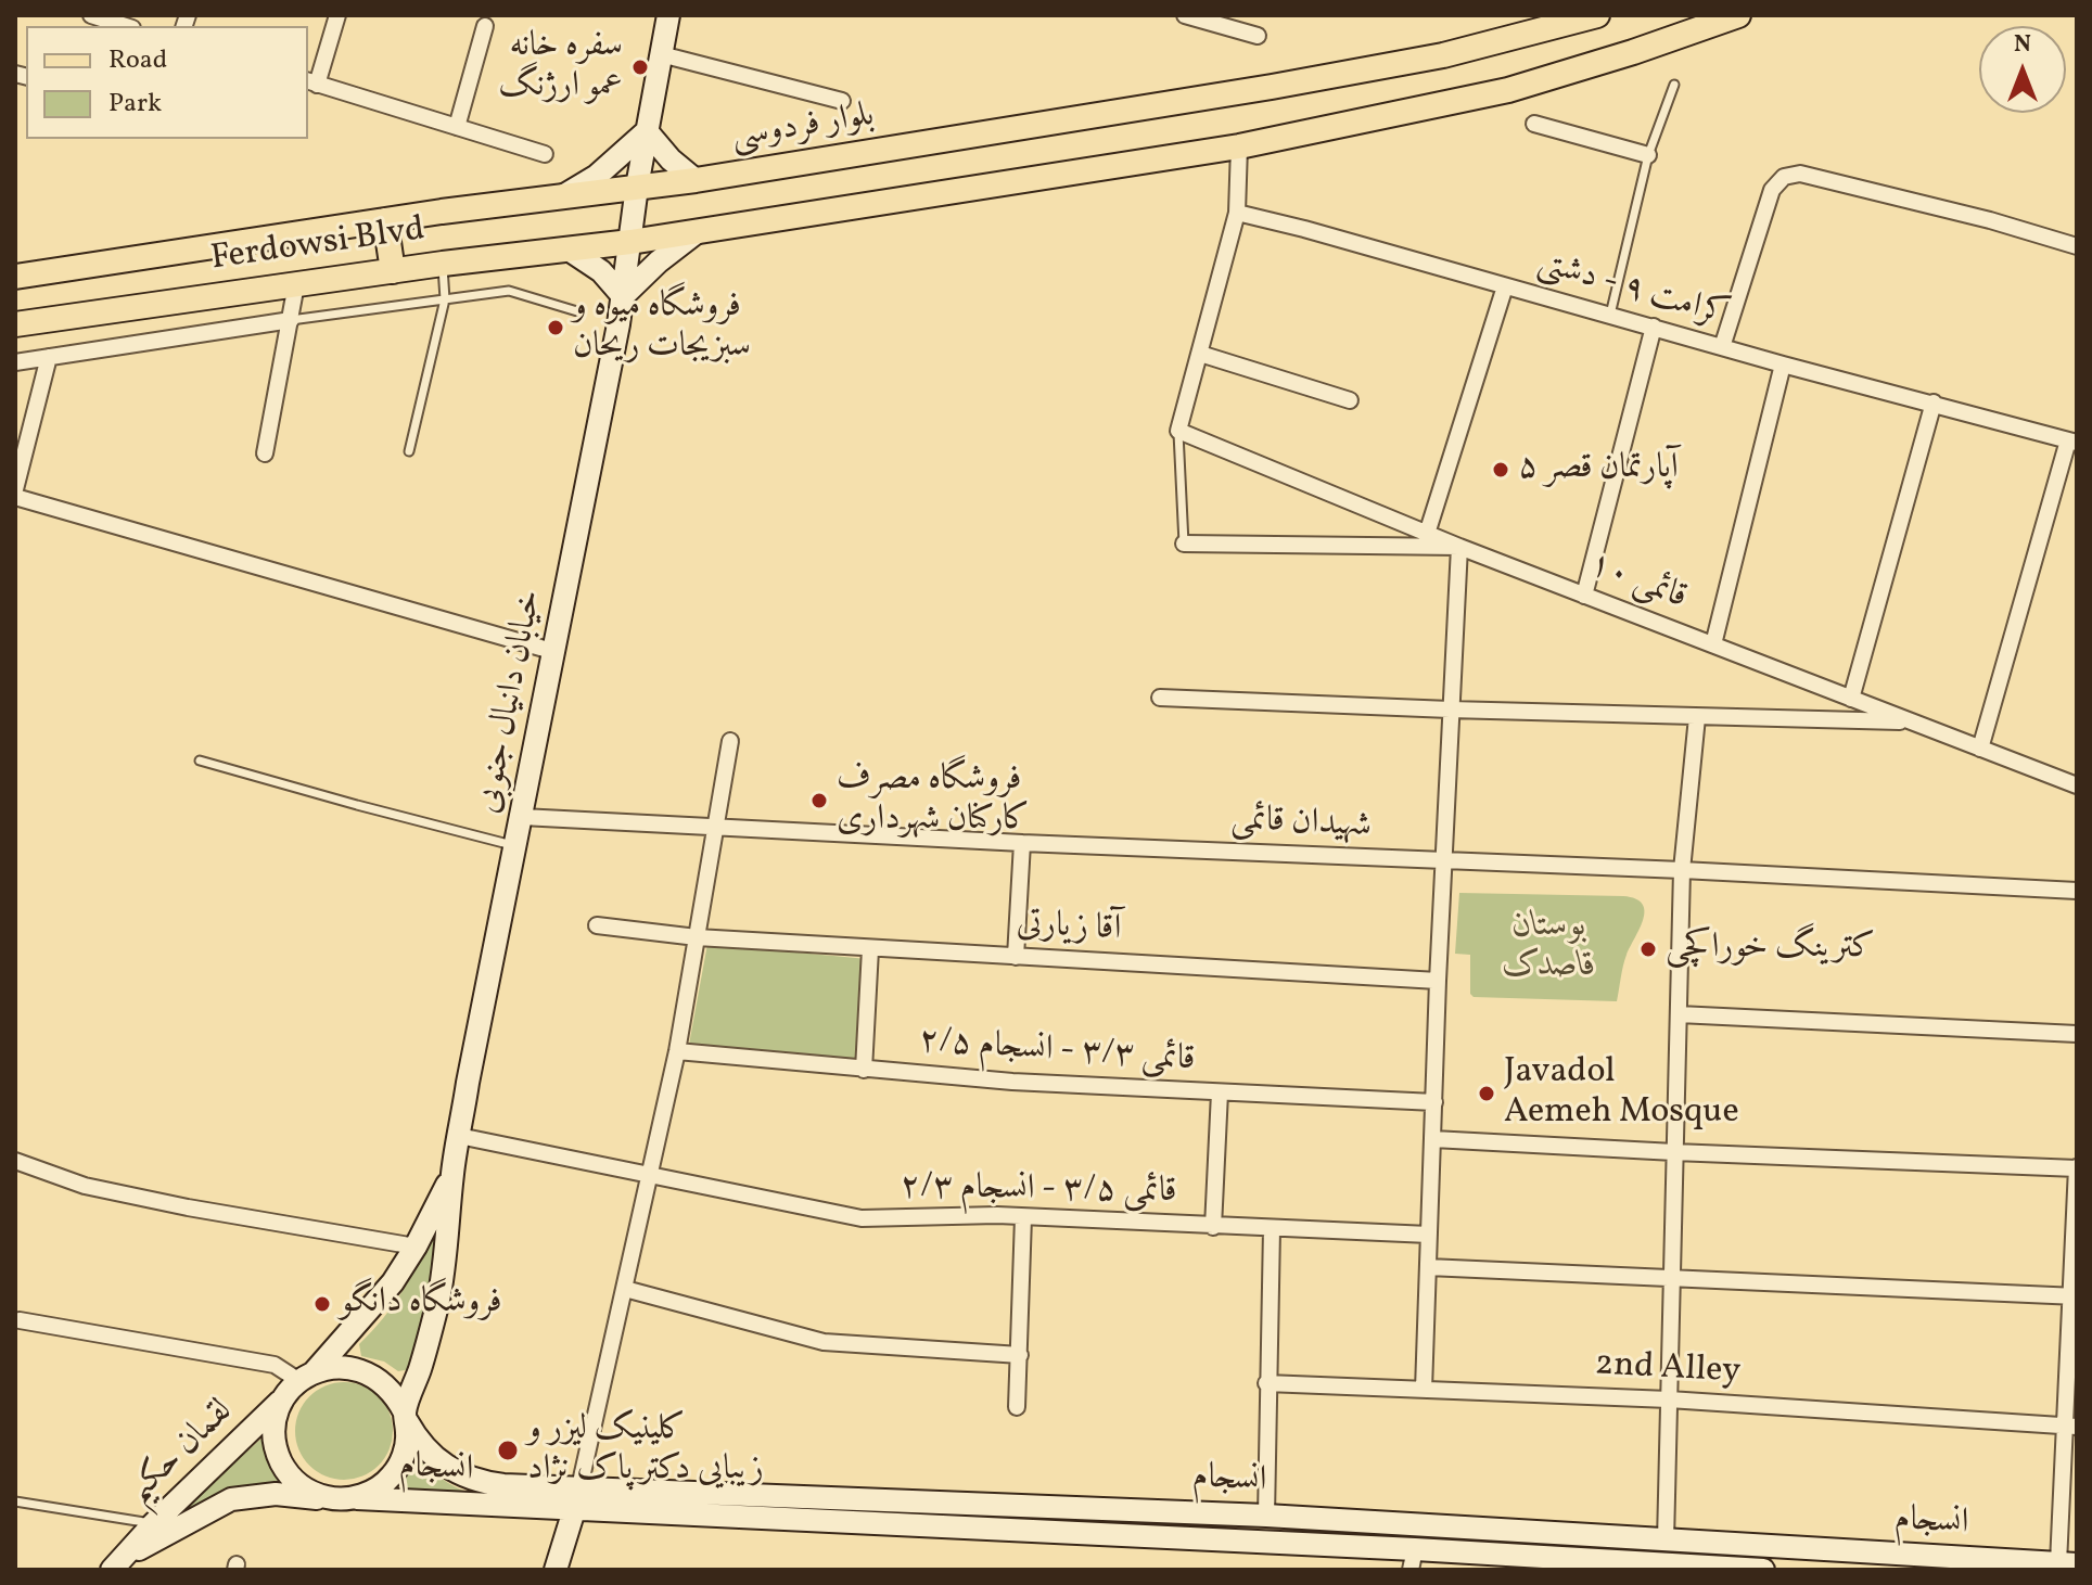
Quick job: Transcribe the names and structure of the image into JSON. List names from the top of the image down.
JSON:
{
  "streets": {
    "main road": [
      "بلوار فردوسی",
      "Ferdowsi Blvd",
      "خیابان دانیال جنوبی",
      "لقمان حکیم",
      "انسجام"
    ],
    "street": [
      "کرامت ۹ - دشتی",
      "قائمی ۱۰",
      "شهیدان قائمی",
      "آقا زیارتی",
      "قائمی ۳/۳ - انسجام ۲/۵",
      "قائمی ۳/۵ - انسجام ۲/۳",
      "2nd Alley"
    ]
  },
  "crossings": [
    ["بلوار فردوسی", "خیابان دانیال جنوبی"],
    ["Ferdowsi Blvd", "خیابان دانیال جنوبی"],
    ["خیابان دانیال جنوبی", "شهیدان قائمی"],
    ["خیابان دانیال جنوبی", "قائمی ۳/۵ - انسجام ۲/۳"],
    ["خیابان دانیال جنوبی", "لقمان حکیم"],
    ["خیابان دانیال جنوبی", "انسجام"],
    ["لقمان حکیم", "انسجام"]
  ],
  "parks": ["بوستان قاصدک"],
  "places": [
    "سفره خانه عمو ارژنگ",
    "فروشگاه میوه و سبزیجات ریحان",
    "آپارتمان قصر ۵",
    "فروشگاه مصرف کارکنان شهرداری",
    "کترینگ خوراکچی",
    "Javadol Aemeh Mosque",
    "فروشگاه دانگو",
    "کلینیک لیزر و زیبایی دکتر پاک نژاد"
  ],
  "legend": ["Road", "Park"],
  "north": "top"
}
